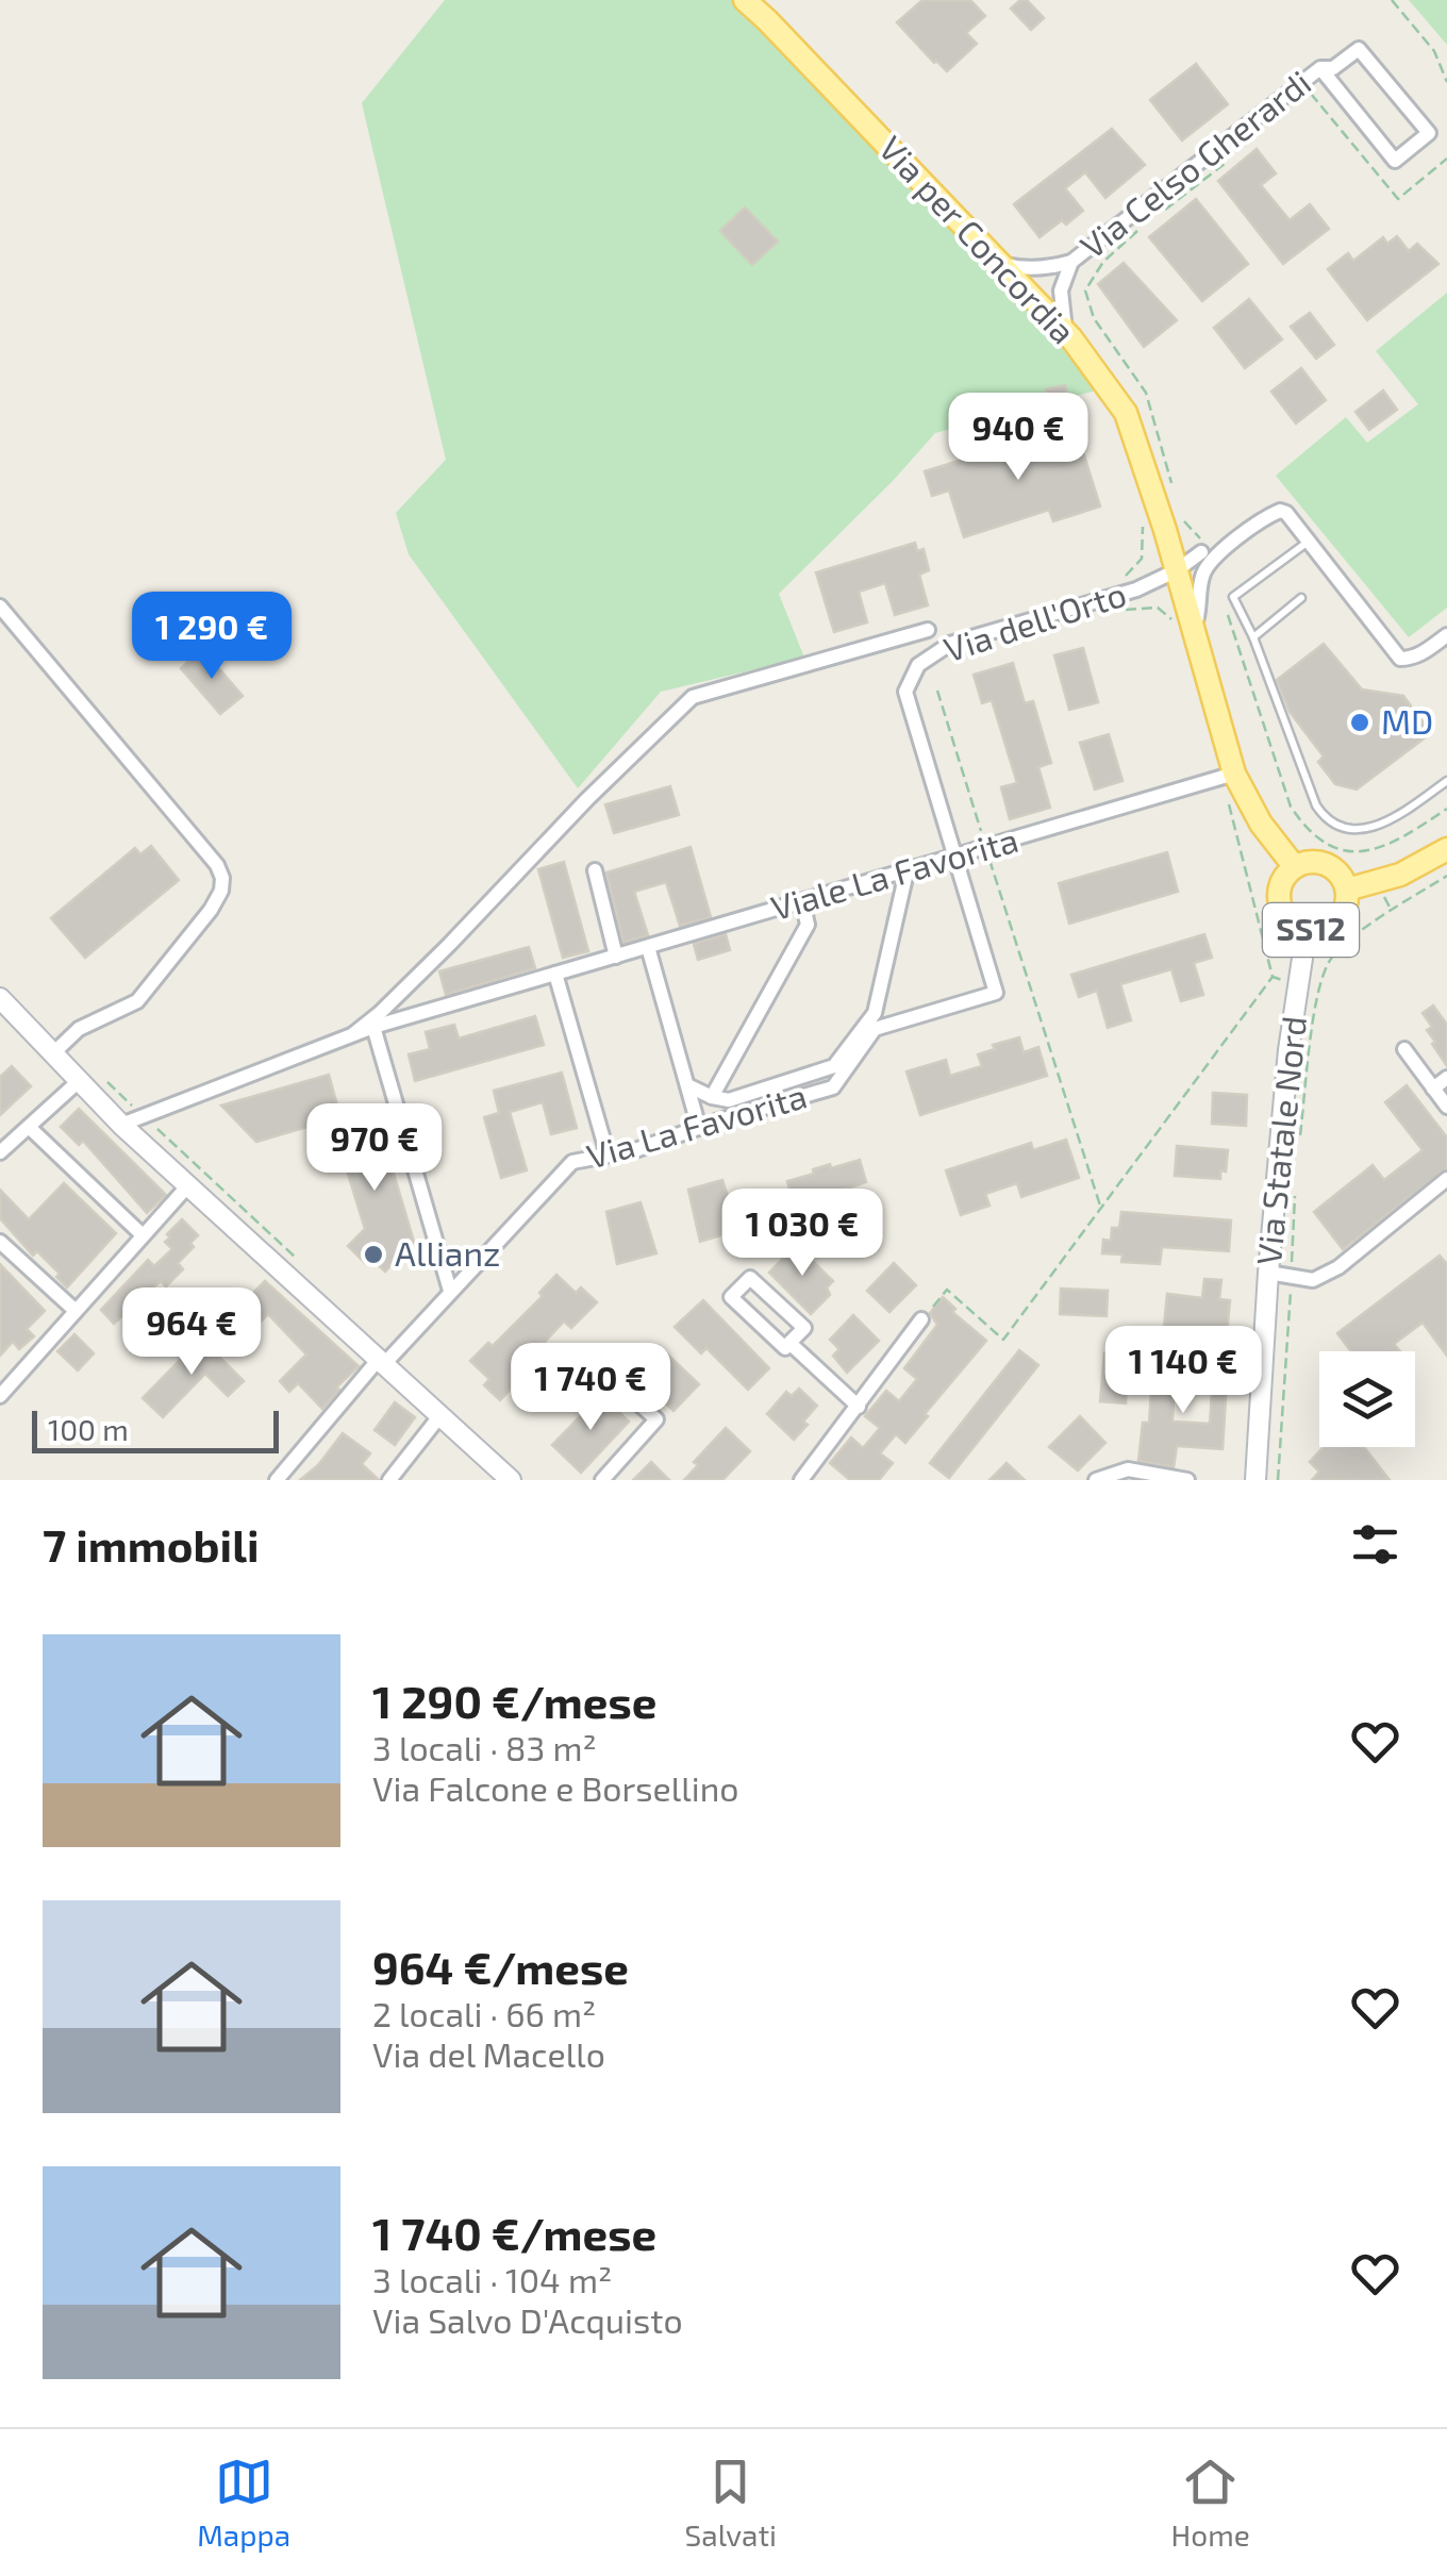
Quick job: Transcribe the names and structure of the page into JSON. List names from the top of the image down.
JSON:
{
  "streets": {
    "main road": ["Via per Concordia", "SS12", "Via Statale Nord"],
    "street": [
      "Via Celso Gherardi",
      "Via dell'Orto",
      "Viale La Favorita",
      "Via La Favorita"
    ]
  },
  "crossings": [
    ["Via Celso Gherardi", "Via per Concordia"],
    ["Via per Concordia", "Via dell'Orto"],
    ["Via per Concordia", "Viale La Favorita"],
    ["Via per Concordia", "SS12"],
    ["Via per Concordia", "Via Statale Nord"],
    ["Via dell'Orto", "Viale La Favorita"],
    ["Via dell'Orto", "Via La Favorita"],
    ["SS12", "Via Statale Nord"]
  ],
  "places": ["MD", "Allianz"],
  "scale_bar": "100 m",
  "page": {
    "price": [
      "940 €",
      "1 290 €",
      "970 €",
      "1 030 €",
      "964 €",
      "1 140 €",
      "1 740 €"
    ],
    "scale": "100 m",
    "heading": "7 immobili",
    "list": [
      {
        "name": "1 290 €/mese",
        "note": "3 locali · 83 m² · Via Falcone e Borsellino"
      },
      {
        "name": "964 €/mese",
        "note": "2 locali · 66 m² · Via del Macello"
      },
      {
        "name": "1 740 €/mese",
        "note": "3 locali · 104 m² · Via Salvo D'Acquisto"
      }
    ],
    "tabs": ["Mappa", "Salvati", "Home"]
  }
}
